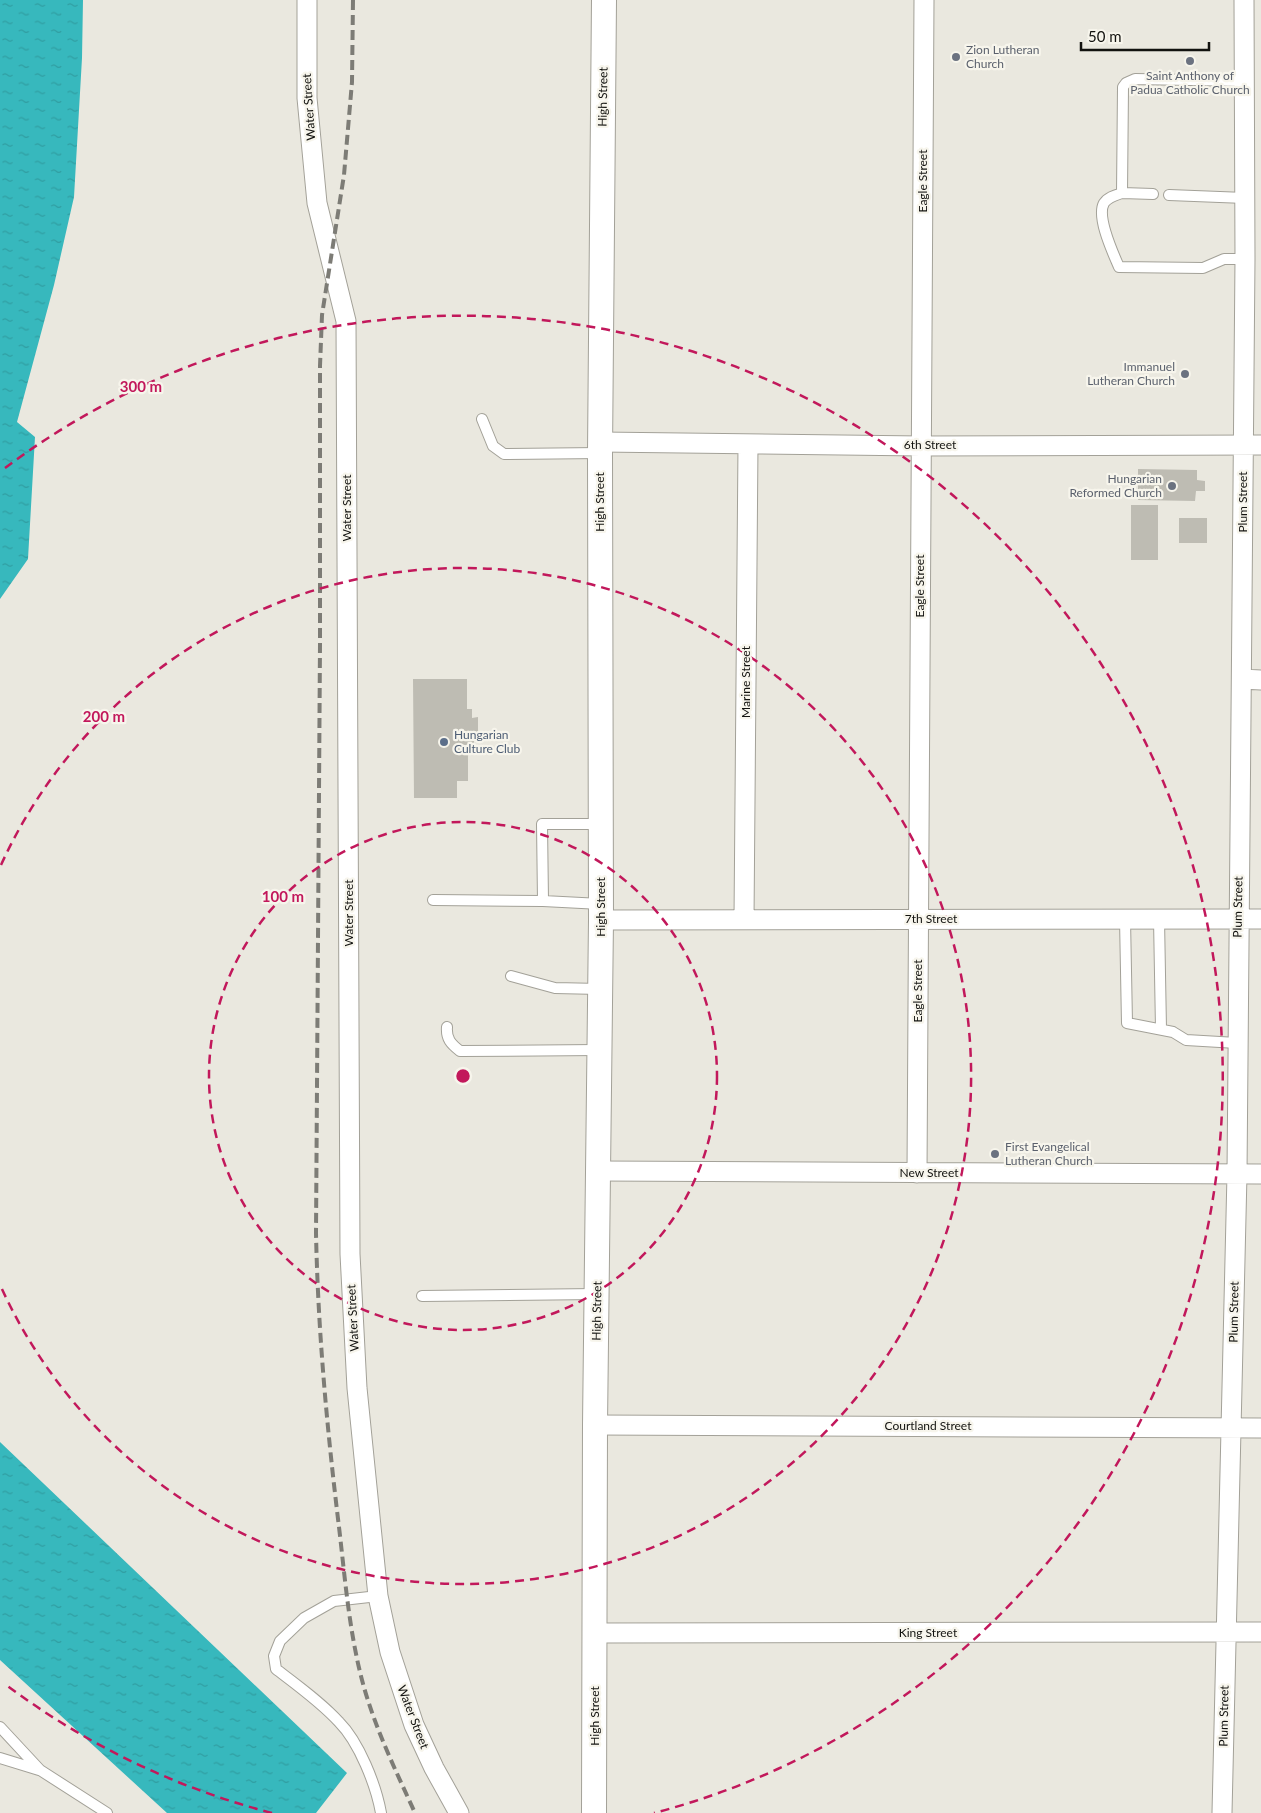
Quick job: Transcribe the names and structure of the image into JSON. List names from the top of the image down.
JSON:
{
  "streets": {
    "street": [
      "High Street",
      "Water Street",
      "Eagle Street",
      "6th Street",
      "Plum Street",
      "Marine Street",
      "7th Street",
      "New Street",
      "Courtland Street",
      "King Street"
    ]
  },
  "crossings": [
    ["High Street", "6th Street"],
    ["High Street", "7th Street"],
    ["High Street", "New Street"],
    ["High Street", "Courtland Street"],
    ["High Street", "King Street"],
    ["Eagle Street", "6th Street"],
    ["Eagle Street", "7th Street"],
    ["Eagle Street", "New Street"],
    ["6th Street", "Plum Street"],
    ["6th Street", "Marine Street"],
    ["Plum Street", "7th Street"],
    ["Plum Street", "New Street"],
    ["Plum Street", "Courtland Street"],
    ["Plum Street", "King Street"],
    ["Marine Street", "7th Street"]
  ],
  "places": [
    "Zion Lutheran Church",
    "Saint Anthony of Padua Catholic Church",
    "Immanuel Lutheran Church",
    "Hungarian Reformed Church",
    "Hungarian Culture Club",
    "First Evangelical Lutheran Church"
  ],
  "scale_bar": "50 m",
  "rings": ["300 m", "200 m", "100 m"]
}
